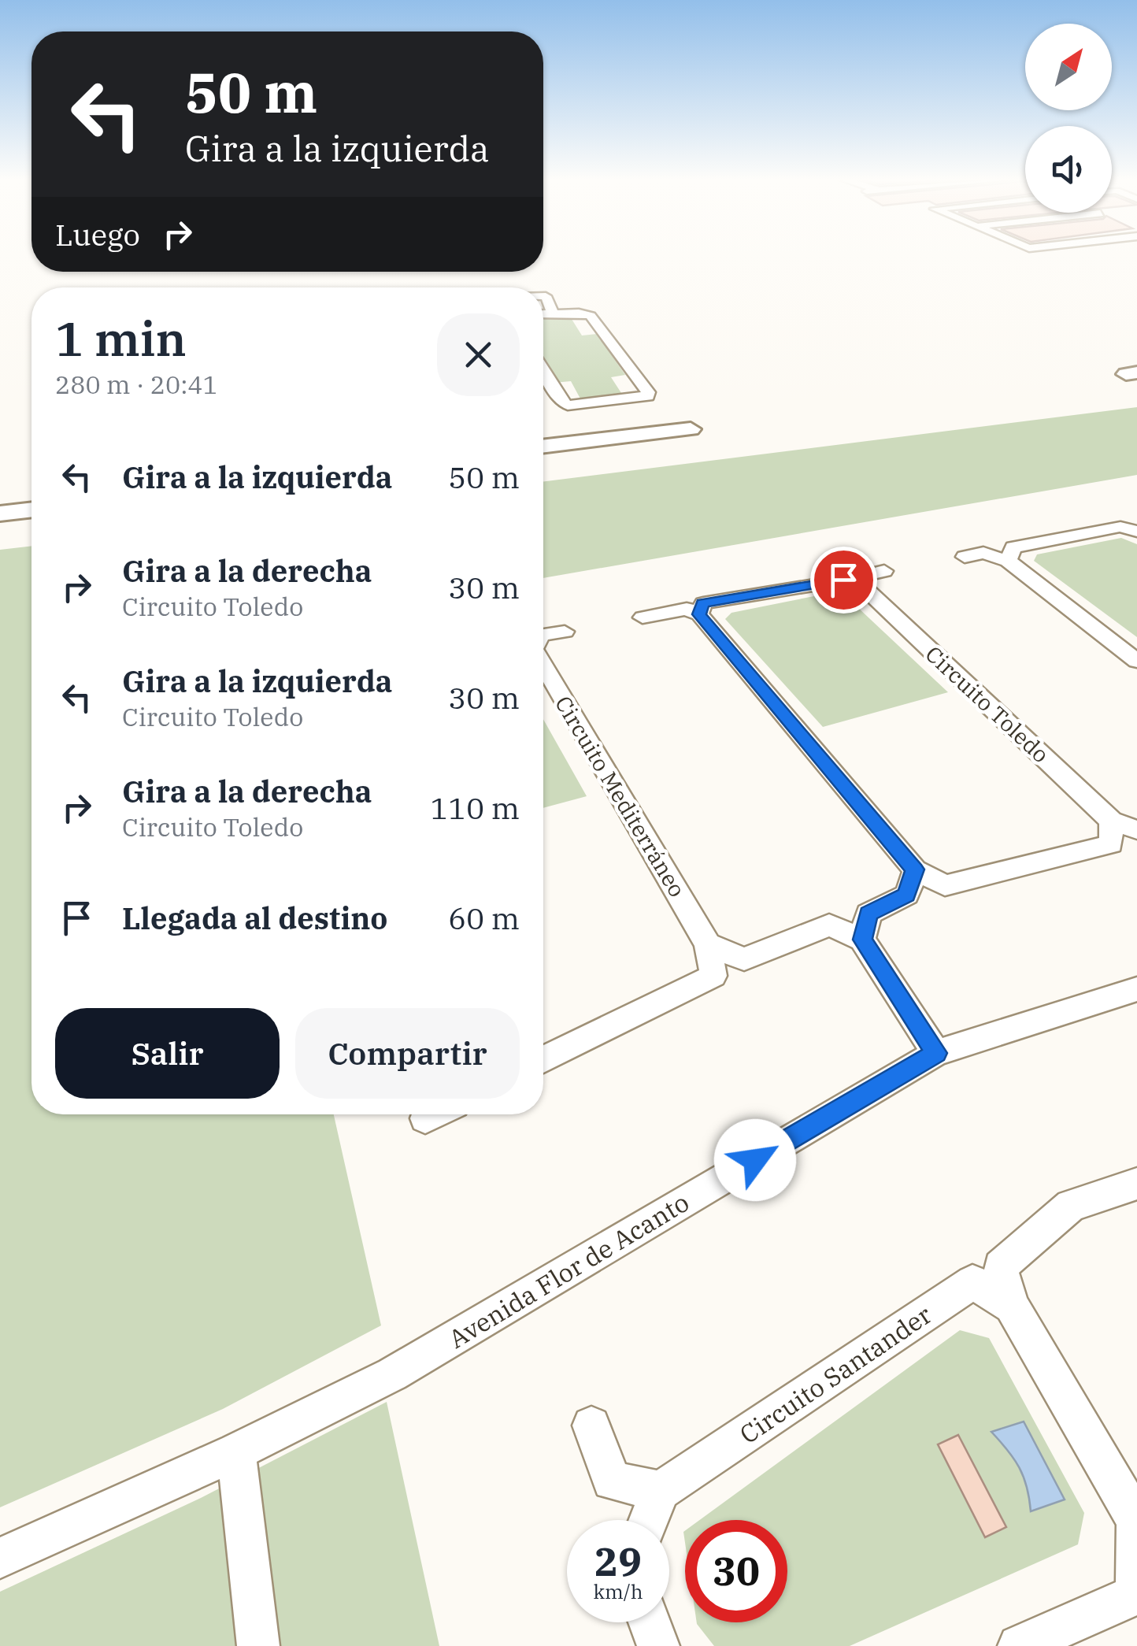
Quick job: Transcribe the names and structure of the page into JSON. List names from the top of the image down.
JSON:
{
  "streets": {
    "street": [
      "Circuito Toledo",
      "Circuito Mediterráneo",
      "Avenida Flor de Acanto",
      "Circuito Santander"
    ]
  },
  "north": "top right",
  "page": {
    "turn": ["50 m", "Gira a la izquierda"],
    "then": "Luego",
    "heading": ["1 min", "280 m · 20:41"],
    "list": [
      {
        "name": "Gira a la izquierda",
        "value": "50 m"
      },
      {
        "name": "Gira a la derecha",
        "note": "Circuito Toledo",
        "value": "30 m"
      },
      {
        "name": "Gira a la izquierda",
        "note": "Circuito Toledo",
        "value": "30 m"
      },
      {
        "name": "Gira a la derecha",
        "note": "Circuito Toledo",
        "value": "110 m"
      },
      {
        "name": "Llegada al destino",
        "value": "60 m"
      }
    ],
    "buttons": ["Salir", "Compartir"],
    "speed": "29 km/h",
    "limit": "30"
  }
}
